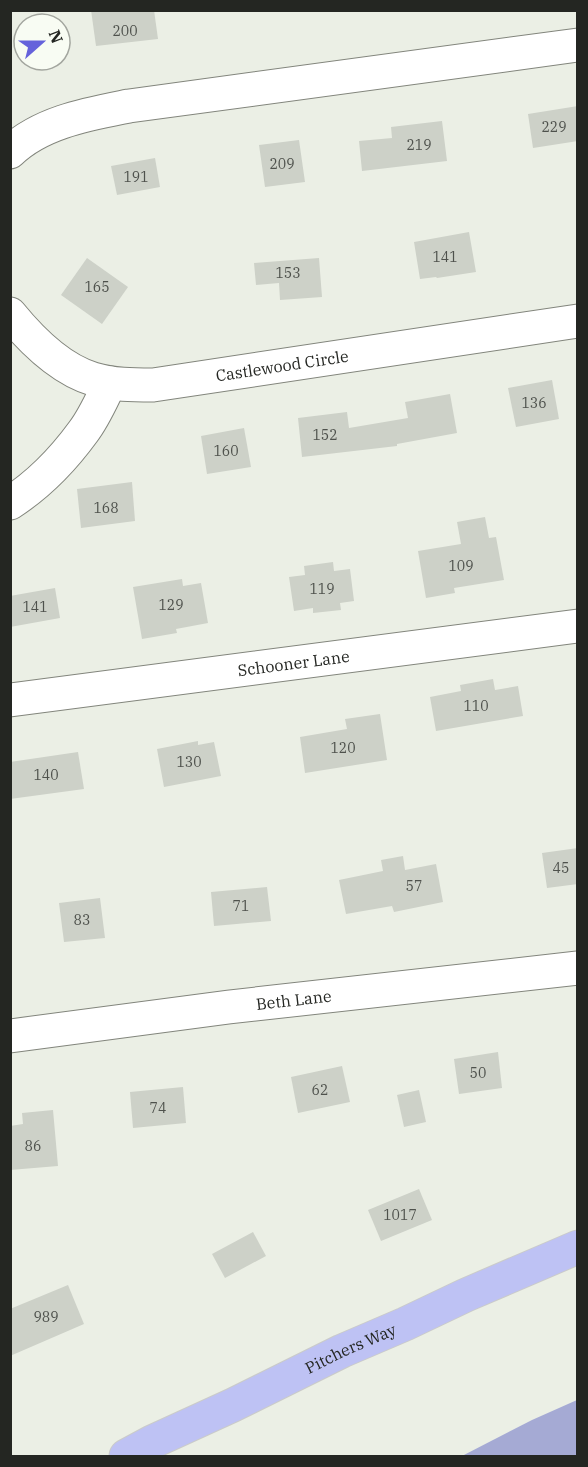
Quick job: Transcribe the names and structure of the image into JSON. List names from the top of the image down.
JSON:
{
  "streets": {
    "main road": ["Pitchers Way"],
    "street": ["Castlewood Circle", "Schooner Lane", "Beth Lane"]
  },
  "house_numbers": [
    "200",
    "229",
    "219",
    "209",
    "191",
    "141",
    "153",
    "165",
    "136",
    "152",
    "160",
    "168",
    "109",
    "119",
    "129",
    "141",
    "110",
    "120",
    "130",
    "140",
    "45",
    "57",
    "71",
    "83",
    "50",
    "62",
    "74",
    "86",
    "1017",
    "989"
  ],
  "north": "right"
}
